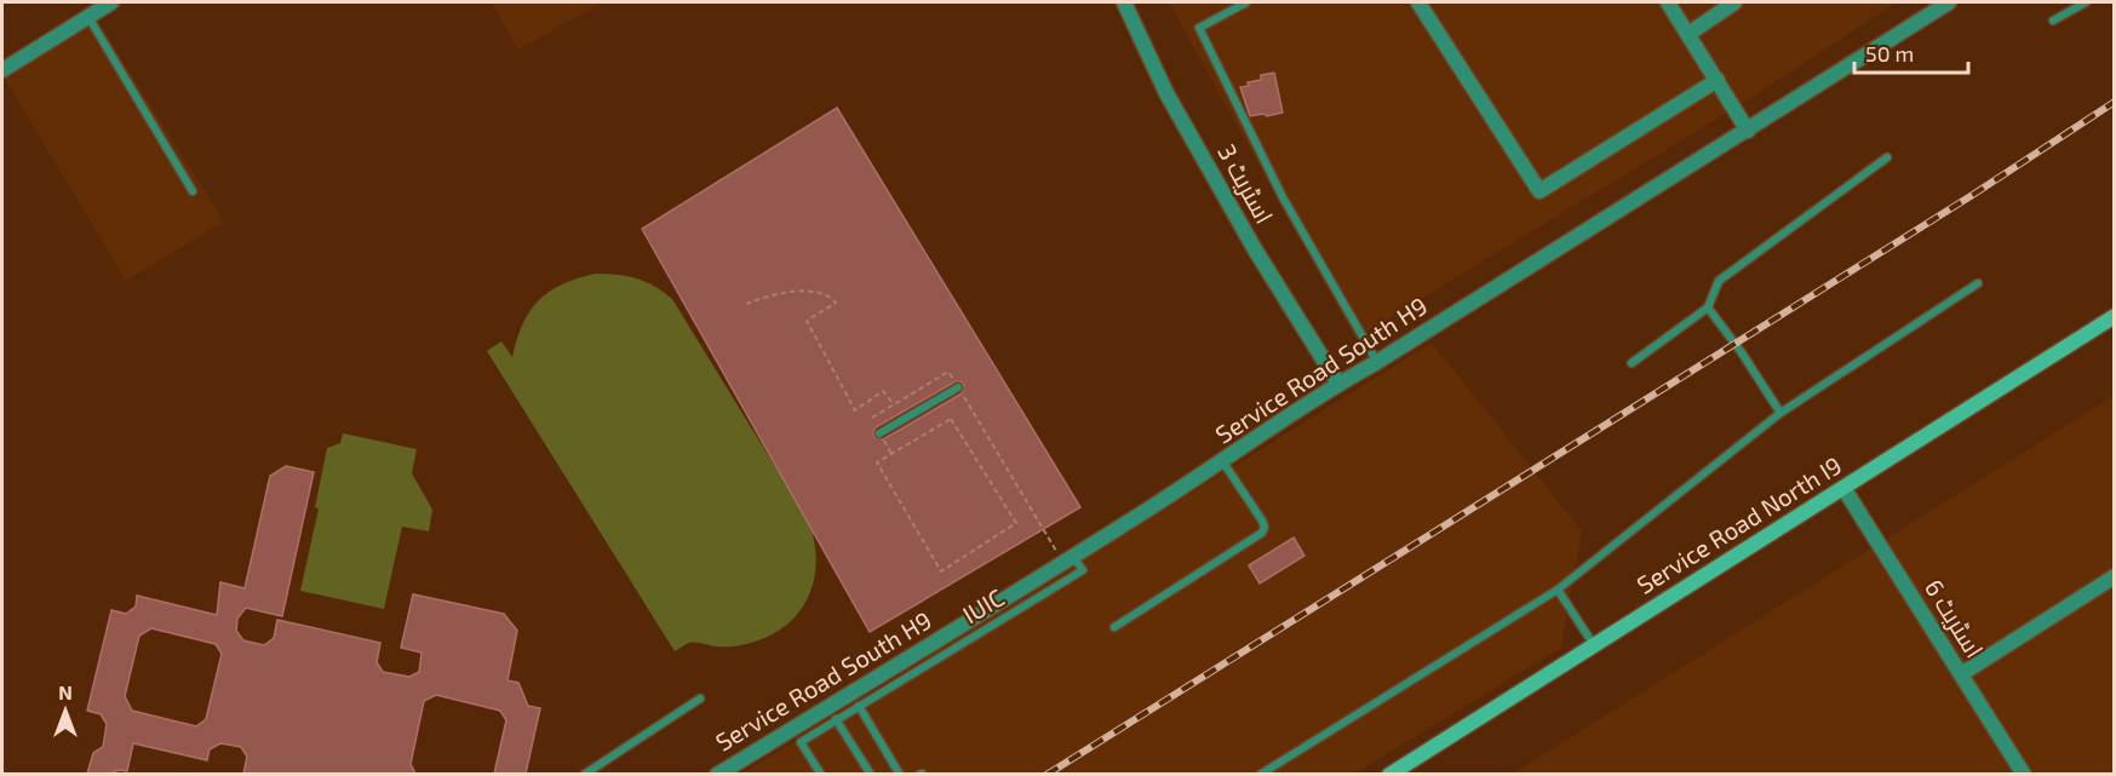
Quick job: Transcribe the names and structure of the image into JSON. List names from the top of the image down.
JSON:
{
  "streets": {
    "main road": ["Service Road North I9"],
    "street": ["اسٹریٹ 3", "Service Road South H9", "اسٹریٹ 6"],
    "lane": ["IUIC"]
  },
  "crossings": [
    ["اسٹریٹ 3", "Service Road South H9"],
    ["Service Road South H9", "IUIC"],
    ["Service Road North I9", "اسٹریٹ 6"]
  ],
  "scale_bar": "50 m",
  "north": "top"
}
